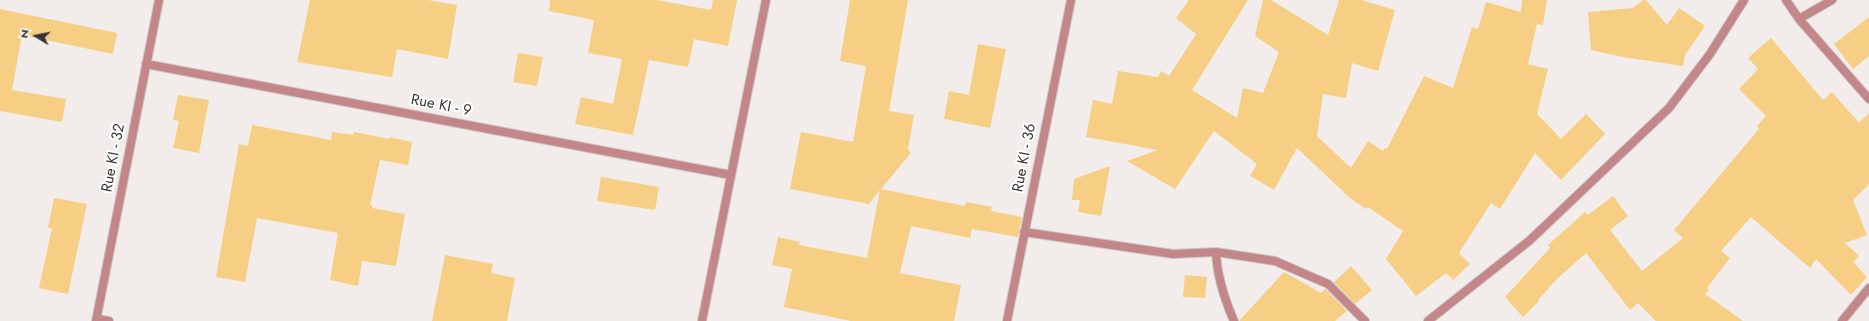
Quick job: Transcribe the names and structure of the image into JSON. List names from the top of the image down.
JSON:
{
  "streets": {
    "street": ["Rue KI - 9", "Rue KI - 32", "Rue KI - 36"]
  },
  "crossings": [
    ["Rue KI - 9", "Rue KI - 32"]
  ],
  "north": "left"
}
